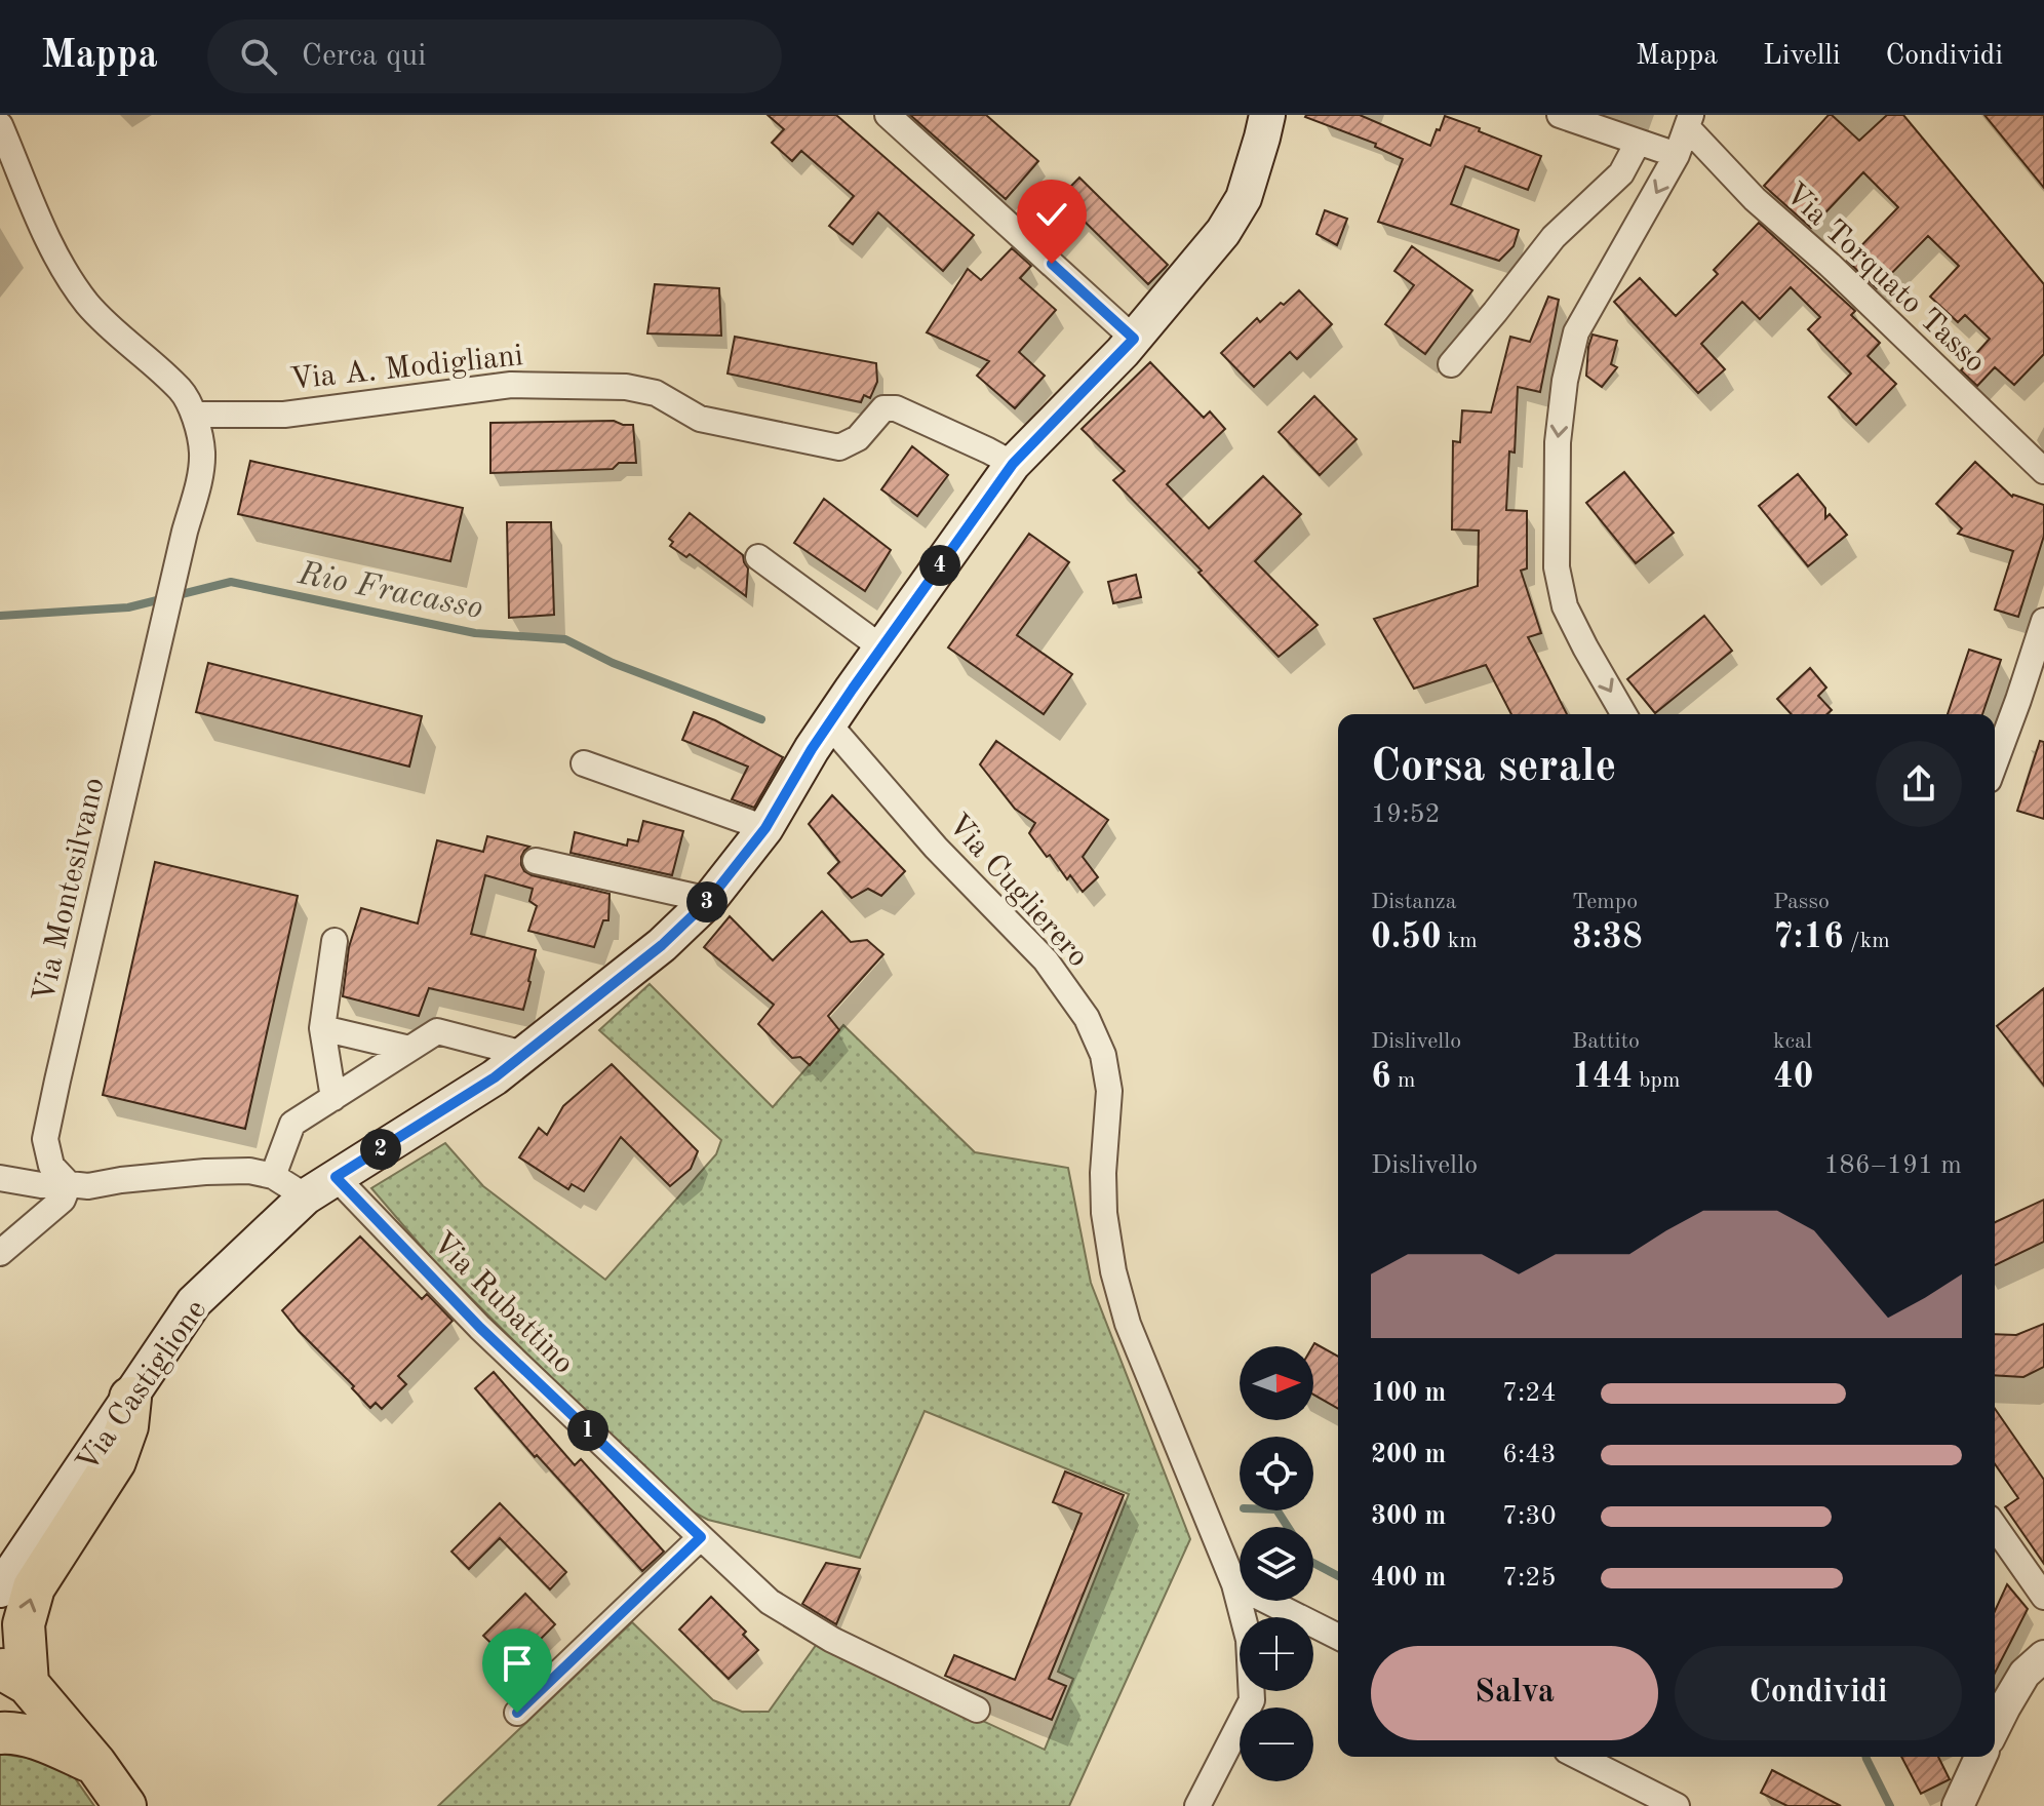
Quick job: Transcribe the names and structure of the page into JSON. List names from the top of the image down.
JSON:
{
  "streets": {
    "main road": ["Via Castiglione"],
    "street": [
      "Via Torquato Tasso",
      "Via A. Modigliani",
      "Via Montesilvano",
      "Via Cuglierero",
      "Via Rubattino"
    ]
  },
  "crossings": [
    ["Via A. Modigliani", "Via Montesilvano"],
    ["Via A. Modigliani", "Via Castiglione"],
    ["Via Cuglierero", "Via Castiglione"],
    ["Via Rubattino", "Via Castiglione"]
  ],
  "water": ["Rio Fracasso"],
  "north": "right",
  "page": {
    "header": "Mappa",
    "search": "Cerca qui",
    "nav": ["Mappa", "Livelli", "Condividi"],
    "pins": [
      "4",
      "3",
      "2",
      "1"
    ],
    "heading": ["Corsa serale", "19:52"],
    "stats": [
      ["Distanza", "0.50 km"],
      ["Tempo", "3:38"],
      ["Passo", "7:16 /km"],
      ["Dislivello", "6 m"],
      ["Battito", "144 bpm"],
      ["kcal", "40"]
    ],
    "chart": ["Dislivello", "186–191 m"],
    "map_buttons": ["+", "−"],
    "list": [
      {
        "name": "100 m",
        "note": "7:24"
      },
      {
        "name": "200 m",
        "note": "6:43"
      },
      {
        "name": "300 m",
        "note": "7:30"
      },
      {
        "name": "400 m",
        "note": "7:25"
      }
    ],
    "buttons": ["Salva", "Condividi"]
  }
}
